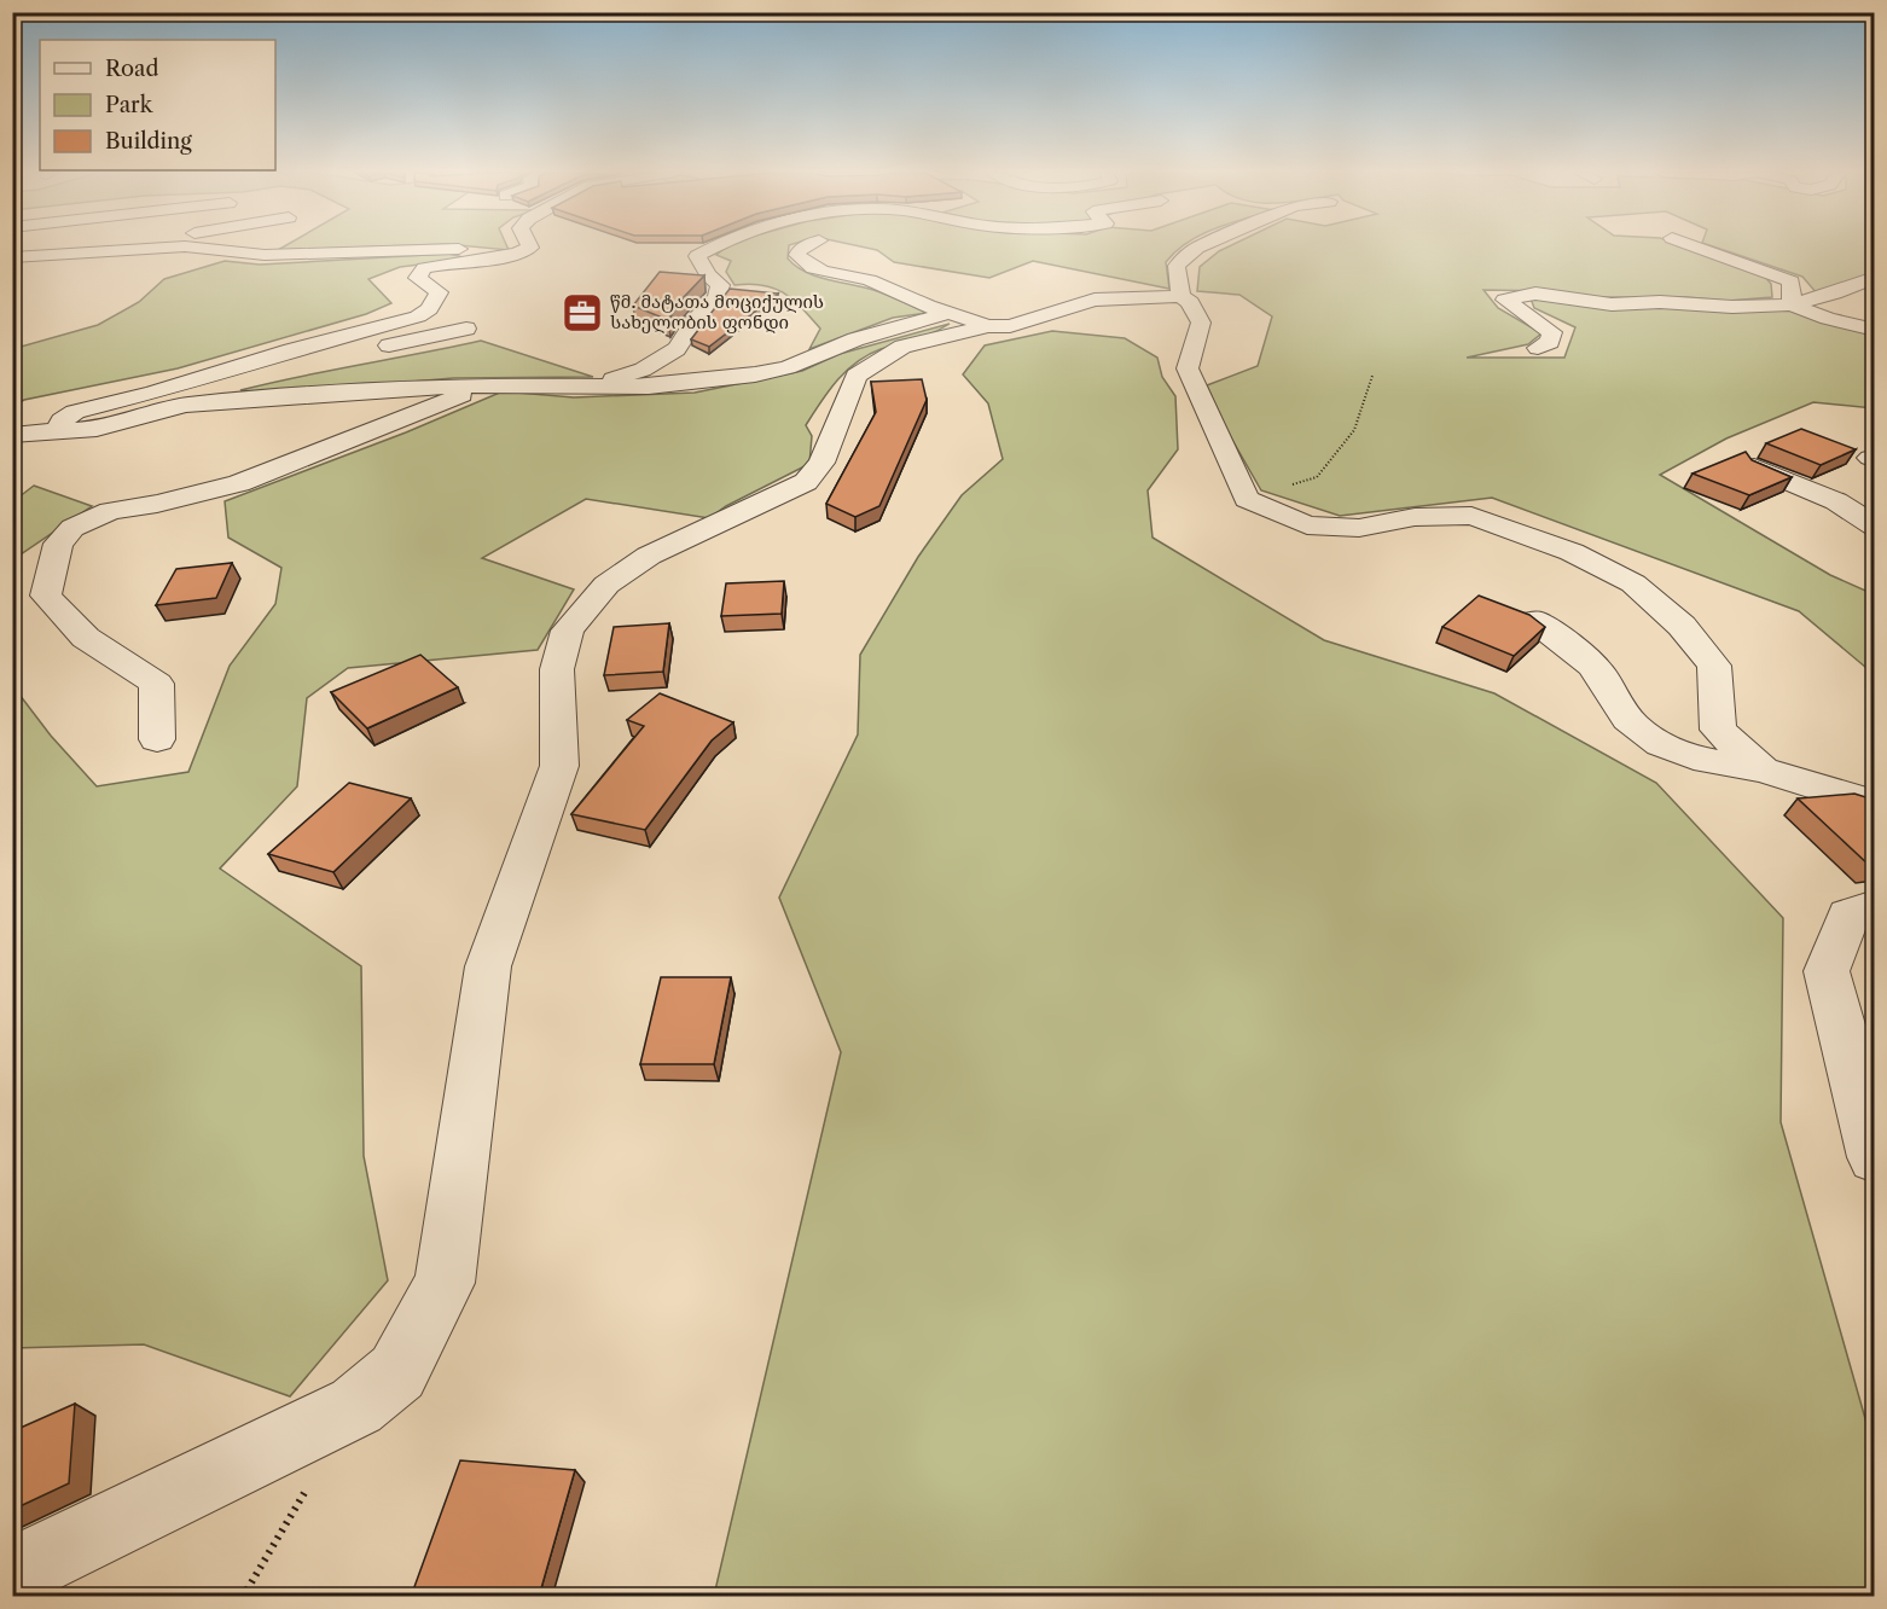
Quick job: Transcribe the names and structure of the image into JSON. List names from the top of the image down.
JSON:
{
  "places": {
    "office": ["წმ. მატათა მოციქულის სახელობის ფონდი"]
  },
  "legend": ["Road", "Park", "Building"]
}
